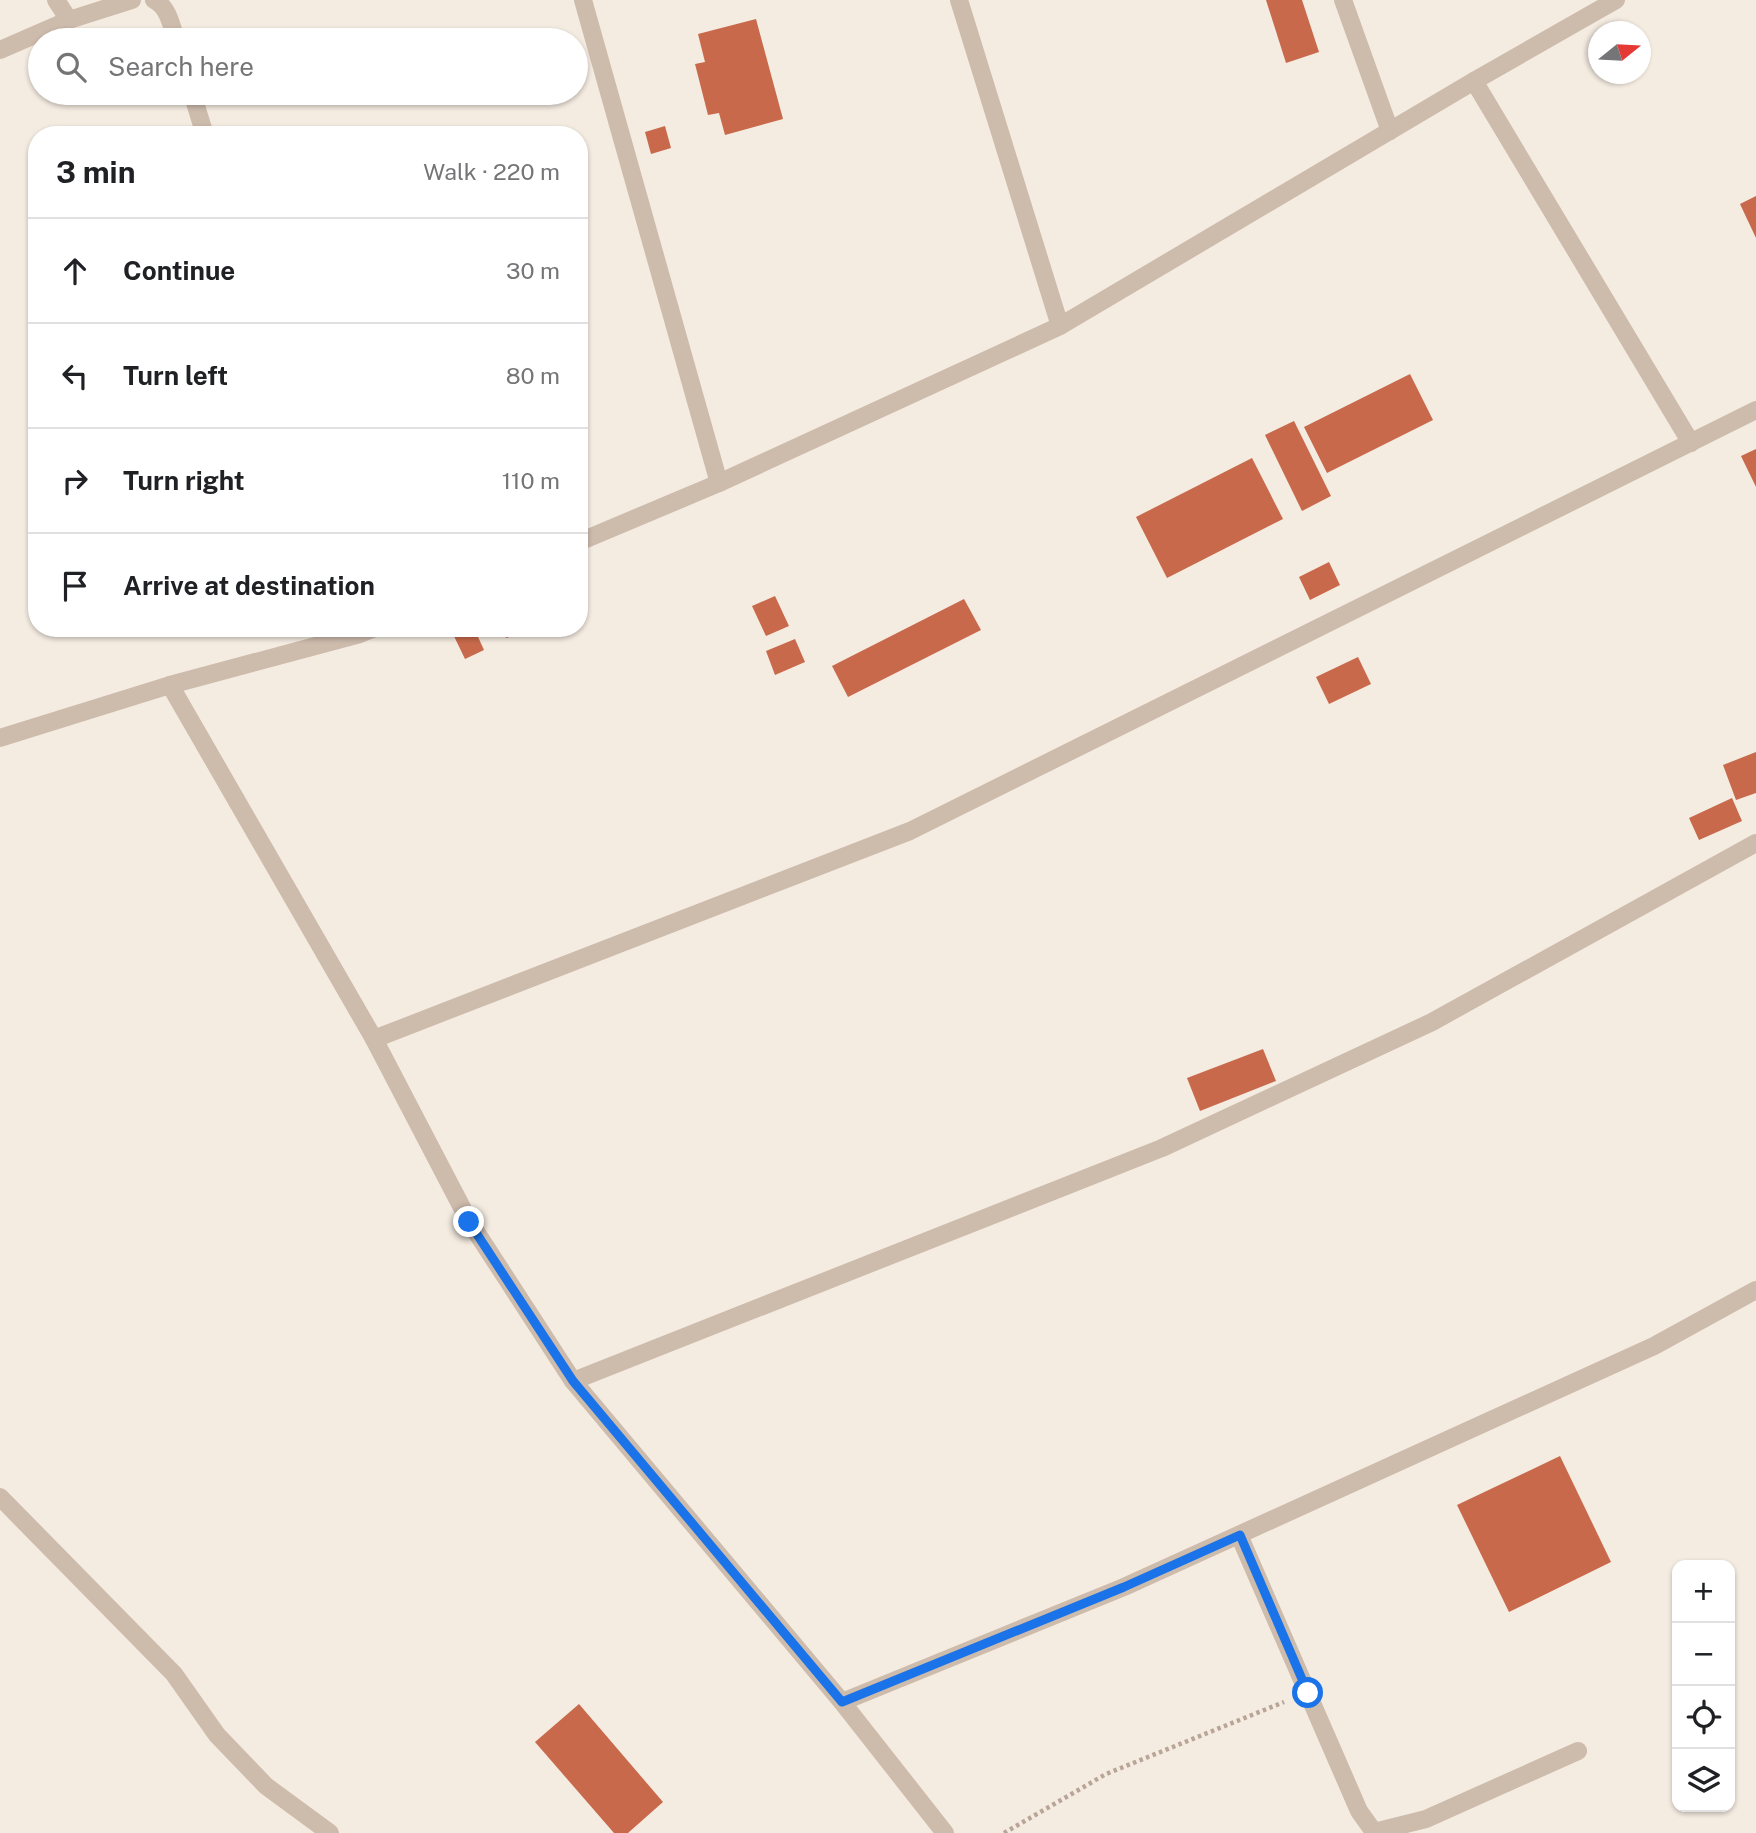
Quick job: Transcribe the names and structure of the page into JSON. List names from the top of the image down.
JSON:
{
  "north": "right",
  "page": {
    "search": "Search here",
    "heading": ["3 min", "Walk · 220 m"],
    "list": [
      ["Continue", "30 m"],
      ["Turn left", "80 m"],
      ["Turn right", "110 m"],
      "Arrive at destination"
    ],
    "map_buttons": ["+", "−"]
  }
}
